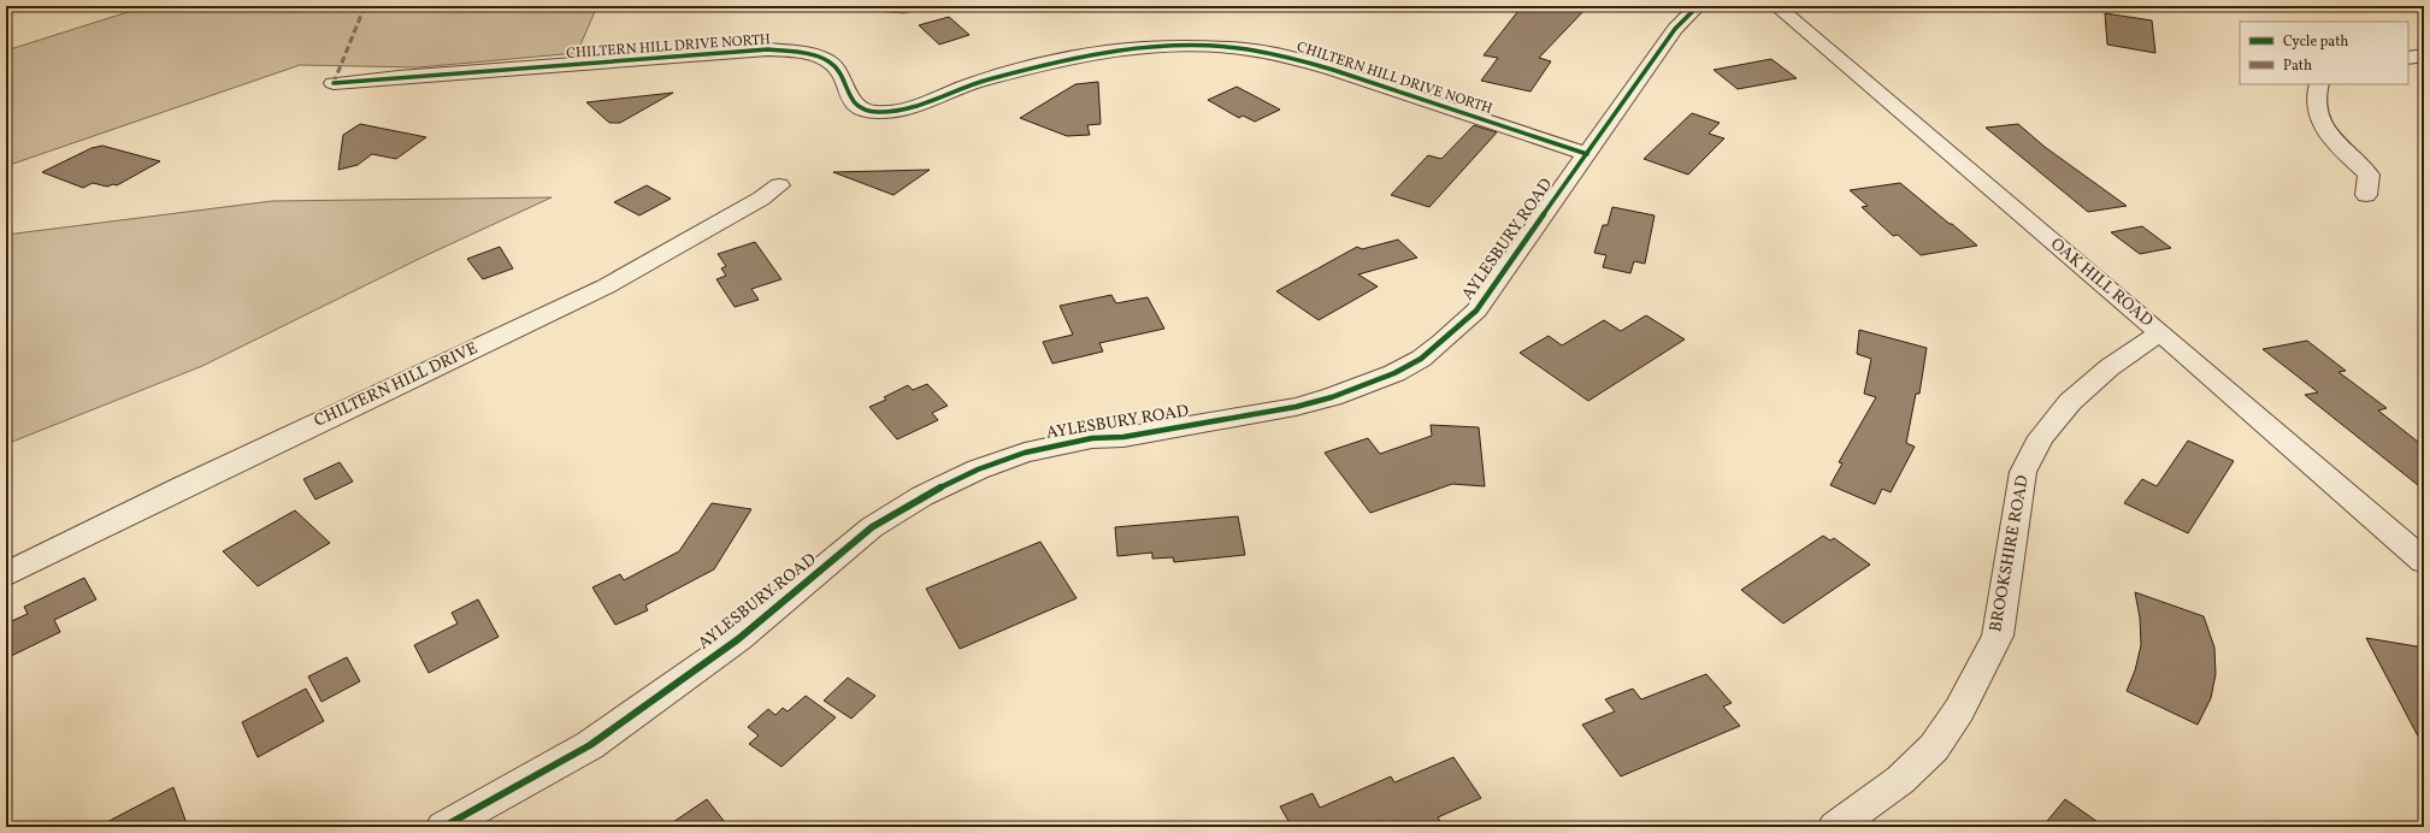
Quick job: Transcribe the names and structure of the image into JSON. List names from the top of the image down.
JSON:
{
  "streets": {
    "street": [
      "CHILTERN HILL DRIVE NORTH",
      "AYLESBURY ROAD",
      "OAK HILL ROAD",
      "CHILTERN HILL DRIVE",
      "BROOKSHIRE ROAD"
    ]
  },
  "crossings": [
    ["CHILTERN HILL DRIVE NORTH", "AYLESBURY ROAD"],
    ["OAK HILL ROAD", "BROOKSHIRE ROAD"]
  ],
  "legend": ["Cycle path", "Path"]
}
